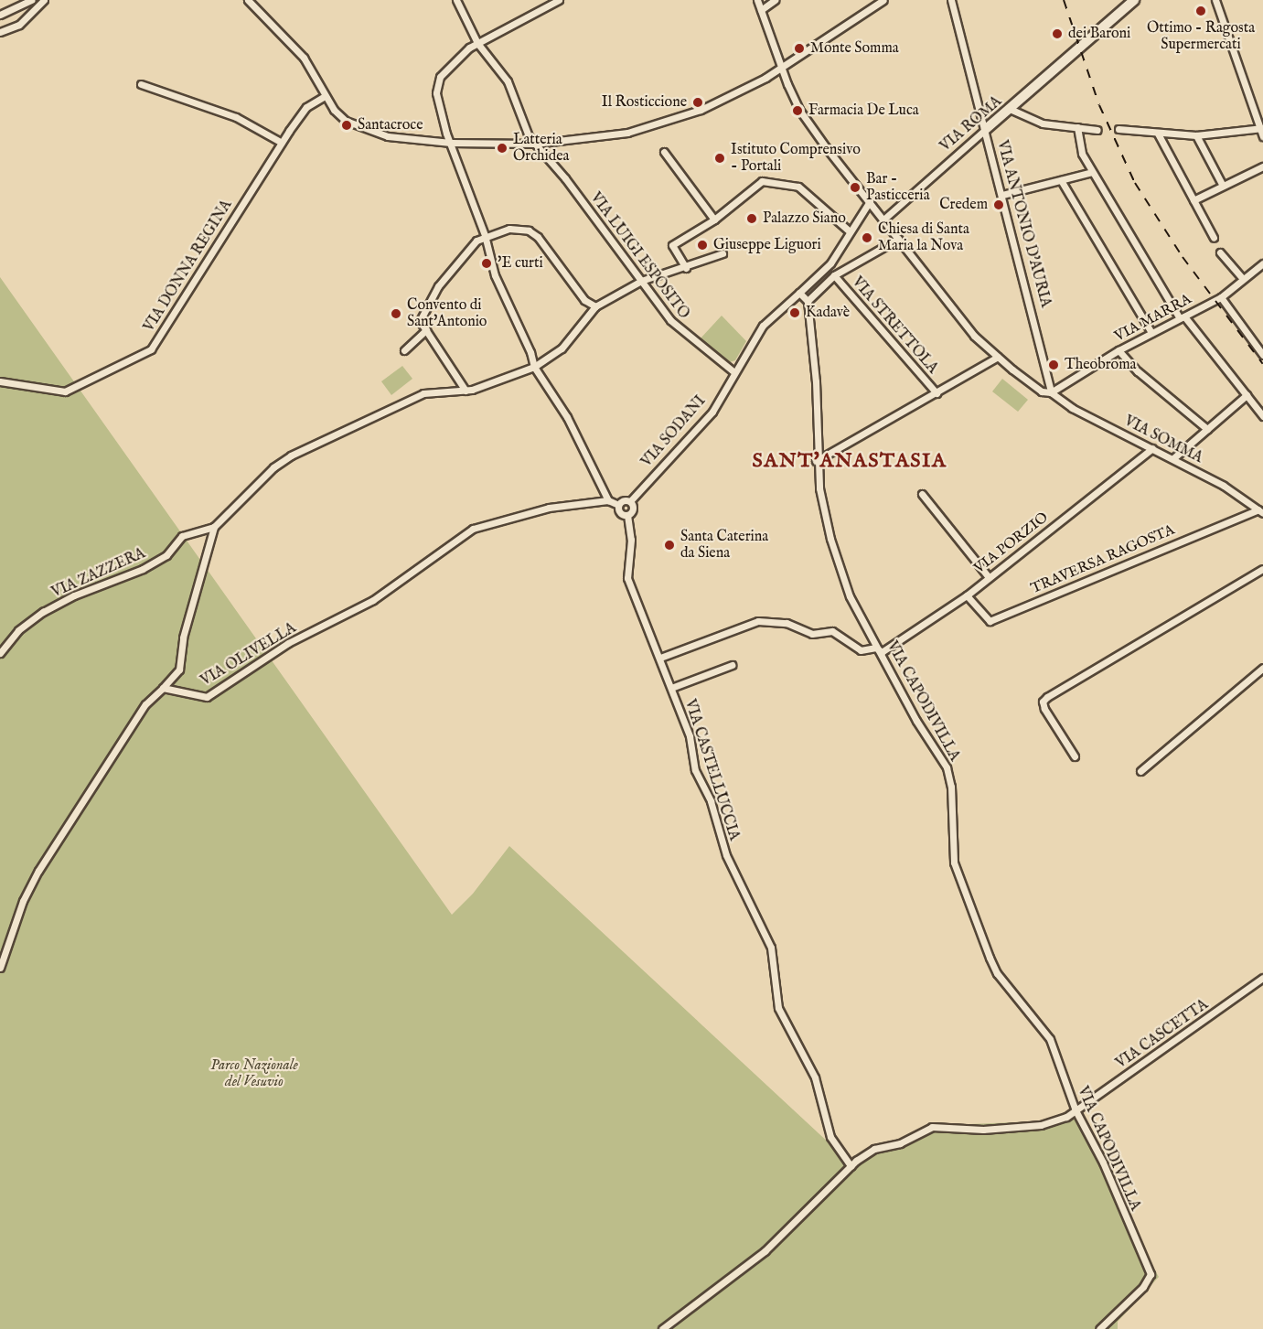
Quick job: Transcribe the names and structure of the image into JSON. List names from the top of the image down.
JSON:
{
  "streets": {
    "street": [
      "VIA ROMA",
      "VIA ANTONIO D'AURIA",
      "VIA LUIGI ESPOSITO",
      "VIA DONNA REGINA",
      "VIA MARRA",
      "VIA STRETTOLA",
      "VIA SODANI",
      "VIA SOMMA",
      "VIA PORZIO",
      "TRAVERSA RAGOSTA",
      "VIA ZAZZERA",
      "VIA OLIVELLA",
      "VIA CAPODIVILLA",
      "VIA CASTELLUCCIA",
      "VIA CASCETTA"
    ]
  },
  "crossings": [
    ["VIA ROMA", "VIA ANTONIO D'AURIA"],
    ["VIA ROMA", "VIA SOMMA"],
    ["VIA ANTONIO D'AURIA", "VIA MARRA"],
    ["VIA ANTONIO D'AURIA", "VIA SOMMA"],
    ["VIA LUIGI ESPOSITO", "VIA SODANI"],
    ["VIA MARRA", "VIA SOMMA"],
    ["VIA SODANI", "VIA SOMMA"],
    ["VIA SODANI", "VIA CASTELLUCCIA"],
    ["VIA SOMMA", "VIA PORZIO"],
    ["VIA SOMMA", "TRAVERSA RAGOSTA"],
    ["VIA PORZIO", "TRAVERSA RAGOSTA"],
    ["VIA PORZIO", "VIA CAPODIVILLA"],
    ["VIA CAPODIVILLA", "VIA CASCETTA"],
    ["VIA CASTELLUCCIA", "VIA CASCETTA"]
  ],
  "districts": ["SANT'ANASTASIA"],
  "parks": ["Parco Nazionale del Vesuvio"],
  "places": [
    "Ottimo - Ragosta Supermercati",
    "dei Baroni",
    "Monte Somma",
    "Il Rosticcione",
    "Farmacia De Luca",
    "Santacroce",
    "Latteria Orchidea",
    "Istituto Comprensivo - Portali",
    "Bar - Pasticceria",
    "Credem",
    "Palazzo Siano",
    "Chiesa di Santa Maria la Nova",
    "Giuseppe Liguori",
    "'E curti",
    "Kadavè",
    "Convento di Sant'Antonio",
    "Theobroma",
    "Santa Caterina da Siena"
  ]
}
